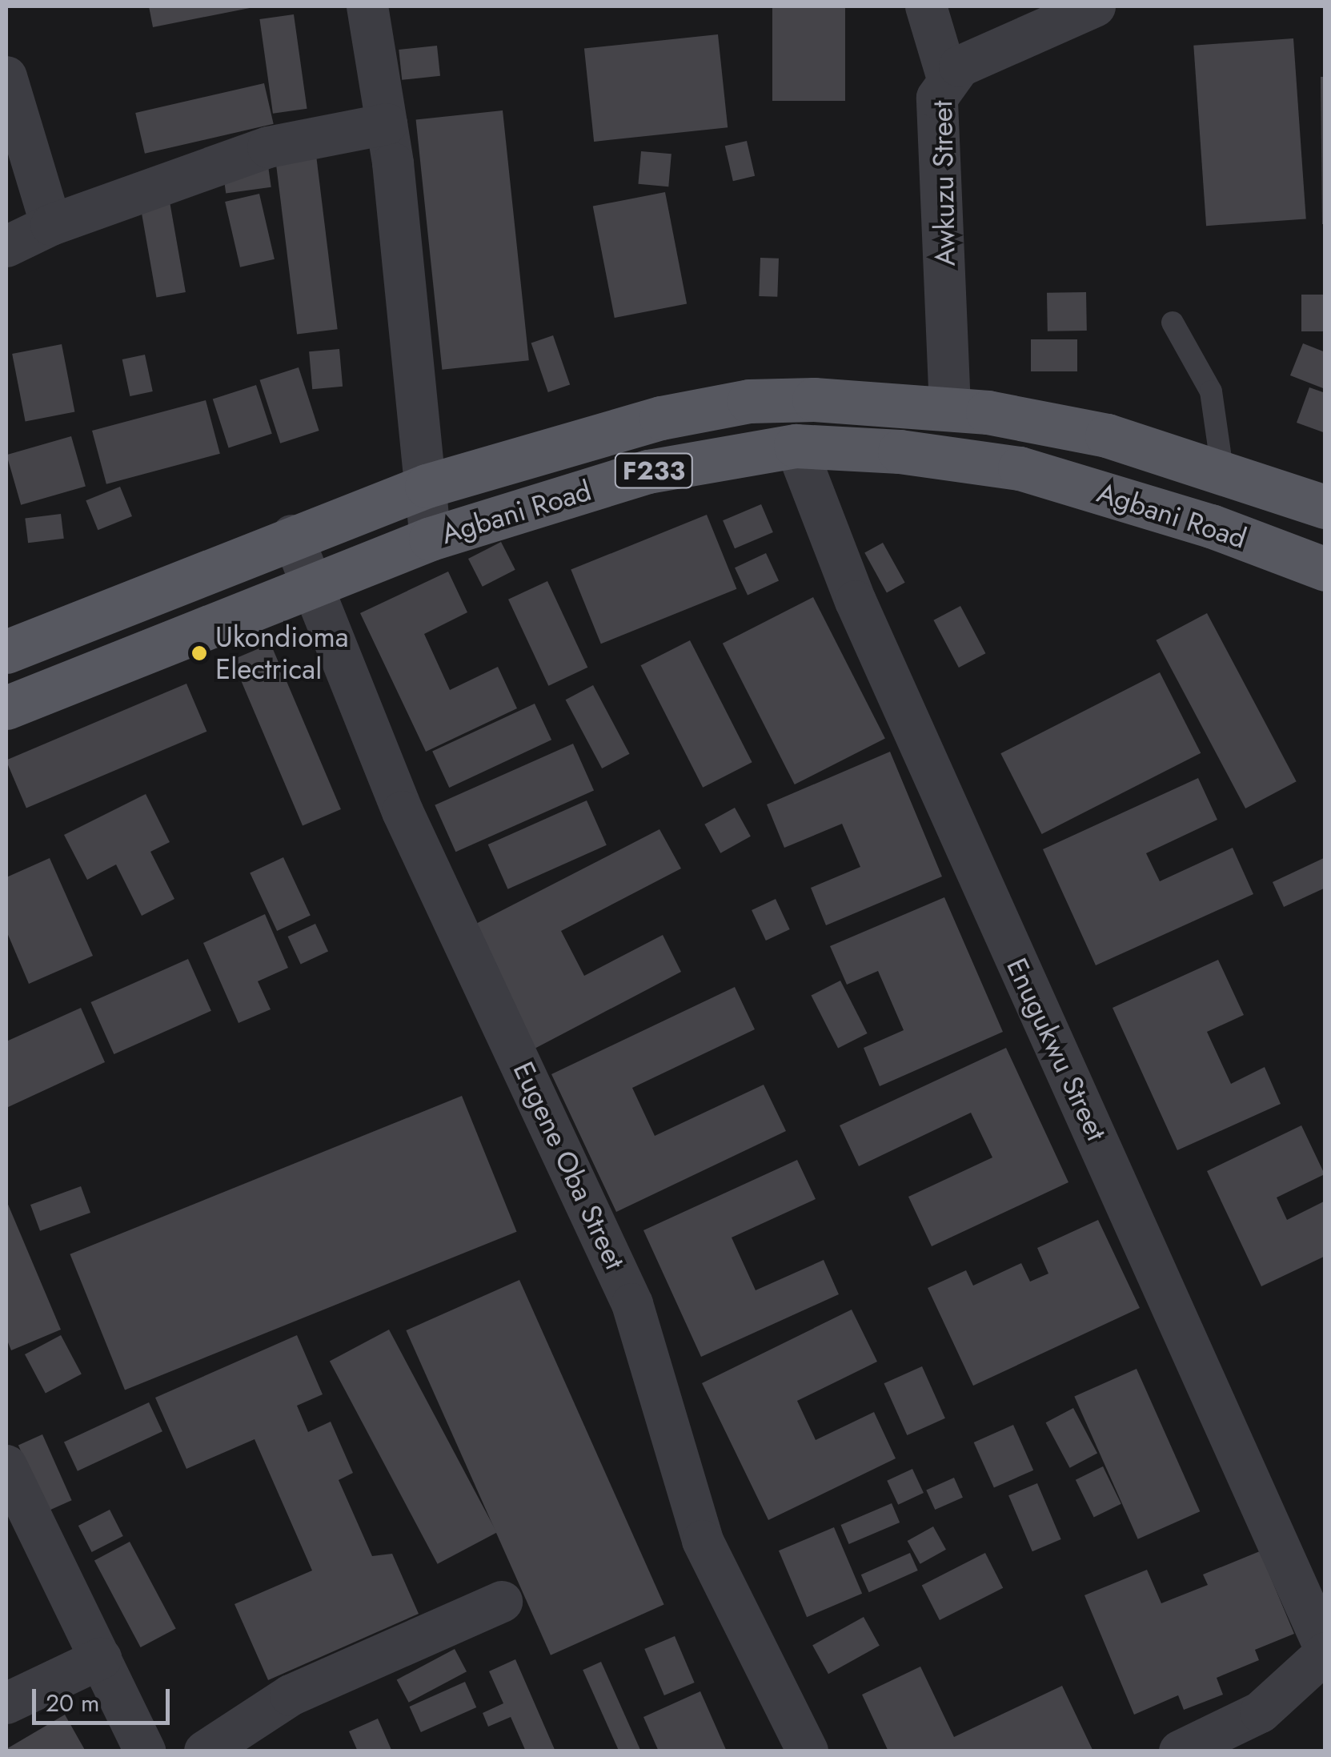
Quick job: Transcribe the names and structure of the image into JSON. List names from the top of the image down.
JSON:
{
  "streets": {
    "main road": ["F233", "Agbani Road"],
    "street": ["Awkuzu Street", "Enugukwu Street", "Eugene Oba Street"]
  },
  "crossings": [
    ["Awkuzu Street", "Agbani Road"],
    ["Agbani Road", "Enugukwu Street"],
    ["Agbani Road", "Eugene Oba Street"]
  ],
  "places": ["Ukondioma Electrical"],
  "scale_bar": "20 m"
}
